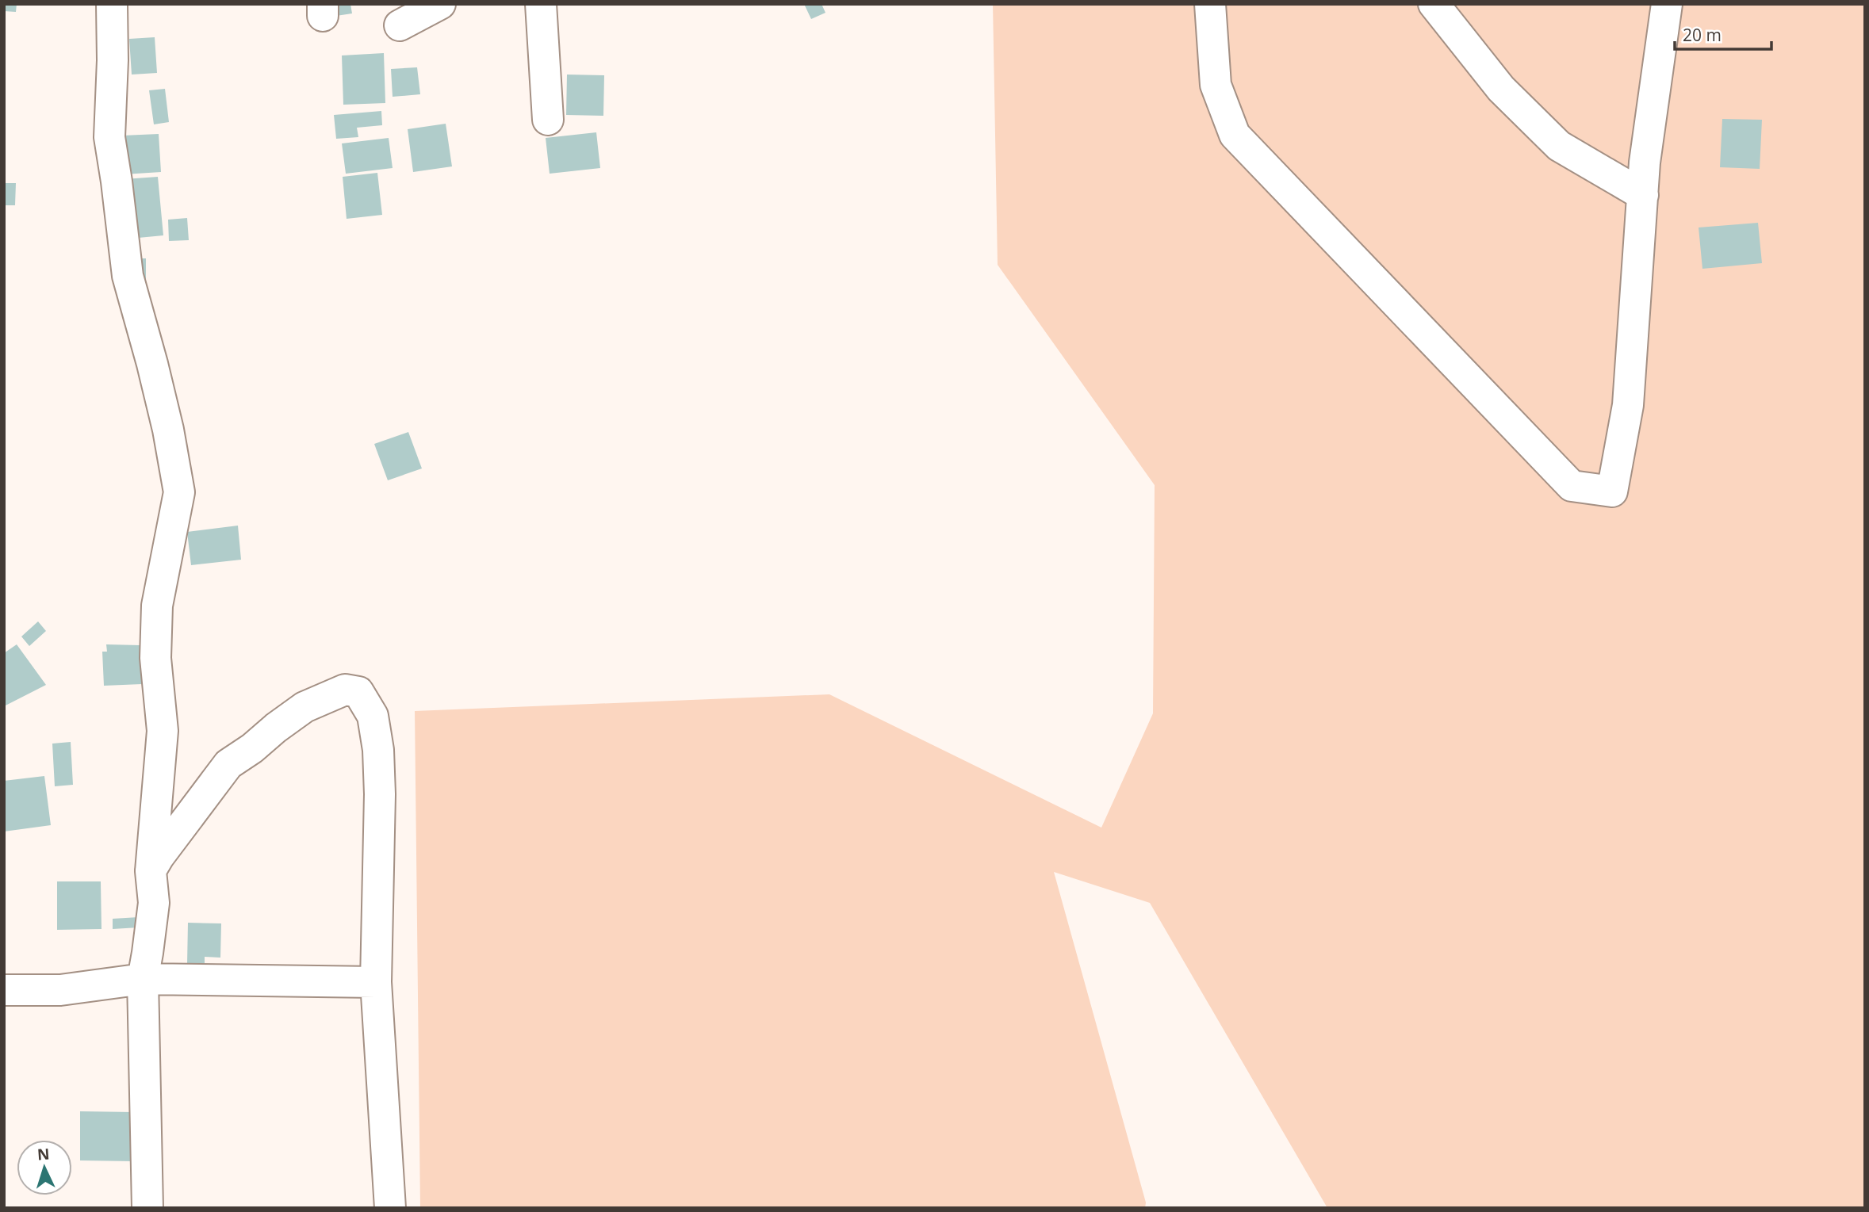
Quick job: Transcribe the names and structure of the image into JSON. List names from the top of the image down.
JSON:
{
  "scale_bar": "20 m",
  "north": "top"
}
